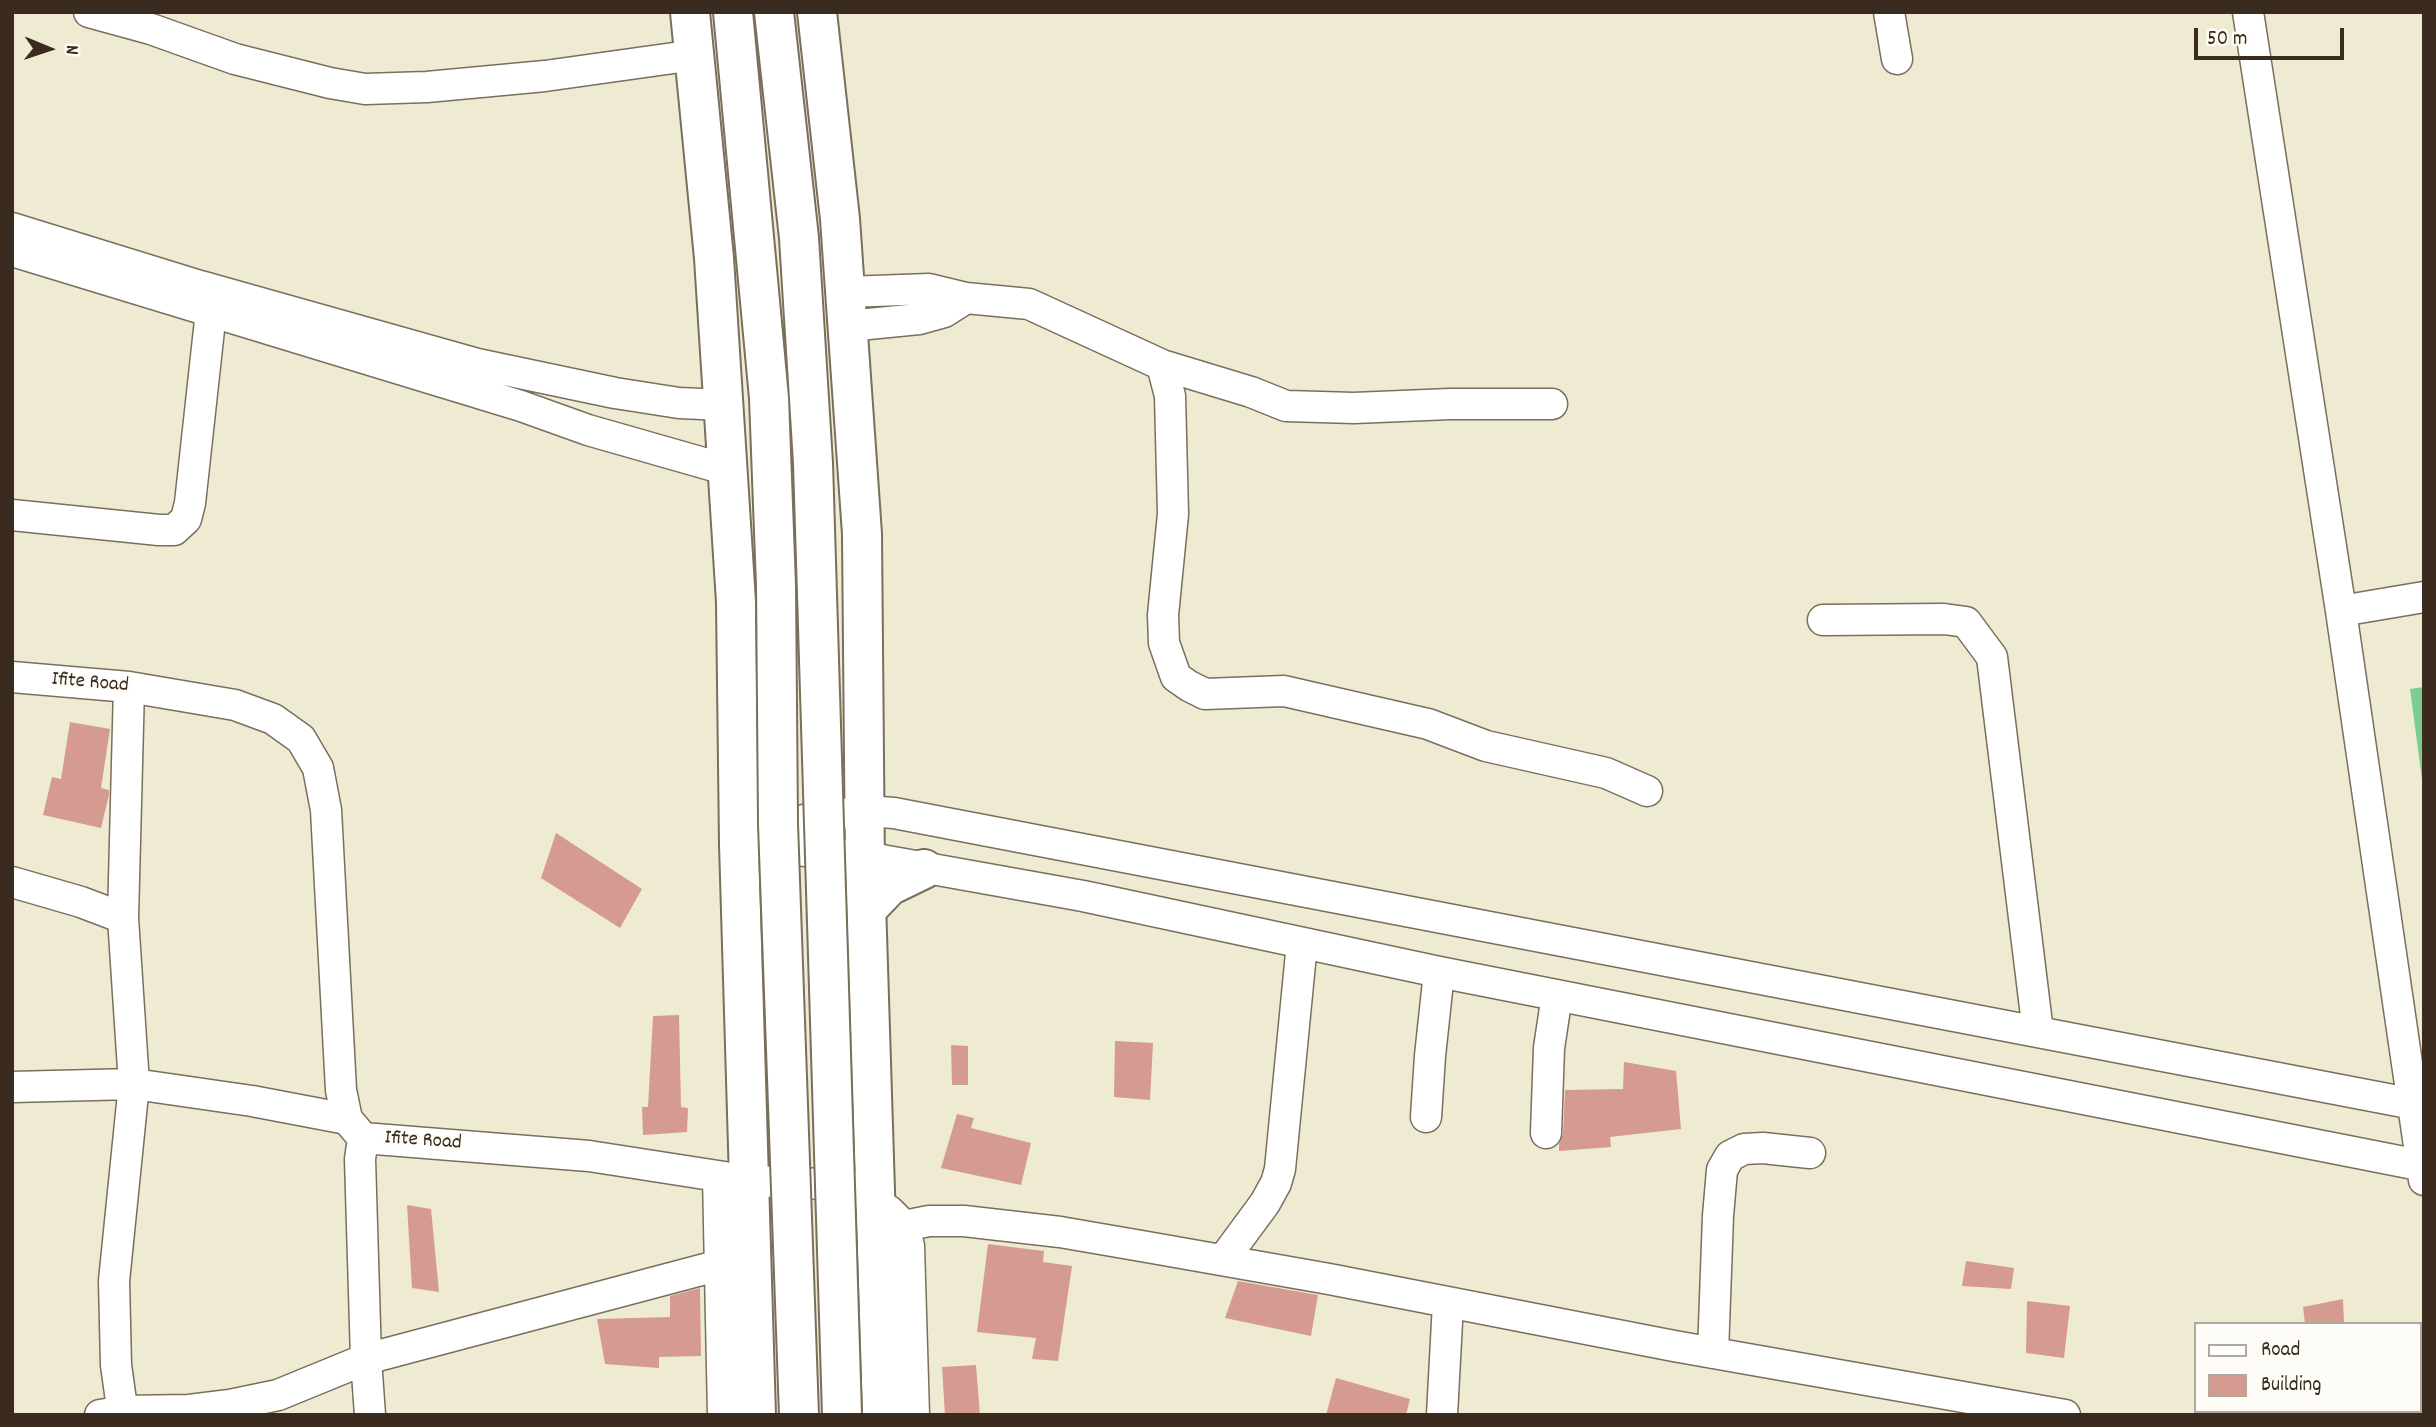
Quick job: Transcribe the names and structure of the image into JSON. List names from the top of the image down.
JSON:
{
  "streets": {
    "street": ["Ifite Road"]
  },
  "legend": ["Road", "Building"],
  "scale_bar": "50 m",
  "north": "right"
}
